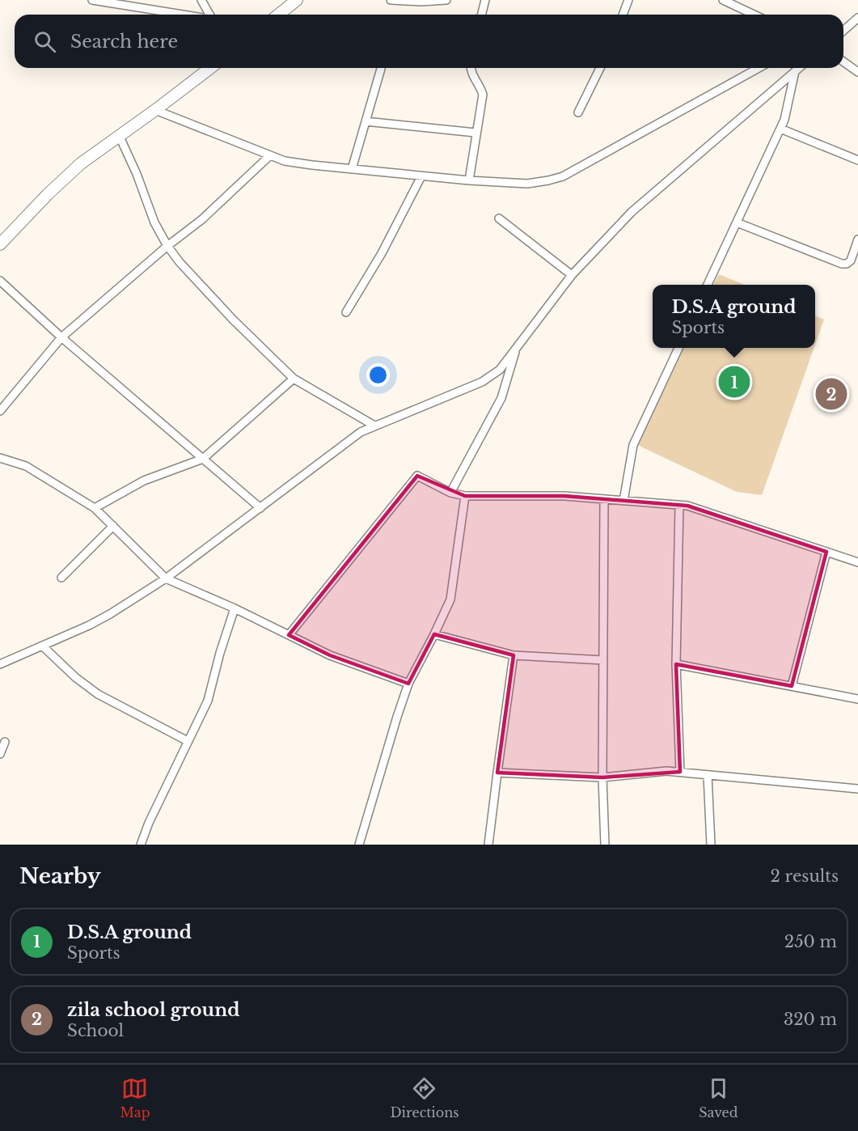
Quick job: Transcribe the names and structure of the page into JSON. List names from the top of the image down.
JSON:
{
  "page": {
    "search": "Search here",
    "popup": ["D.S.A ground", "Sports"],
    "pins": ["1", "2"],
    "heading": ["Nearby", "2 results"],
    "list": [
      {
        "mark": "1",
        "name": "D.S.A ground",
        "note": "Sports",
        "value": "250 m"
      },
      {
        "mark": "2",
        "name": "zila school ground",
        "note": "School",
        "value": "320 m"
      }
    ],
    "nav": ["Map", "Directions", "Saved"]
  }
}
